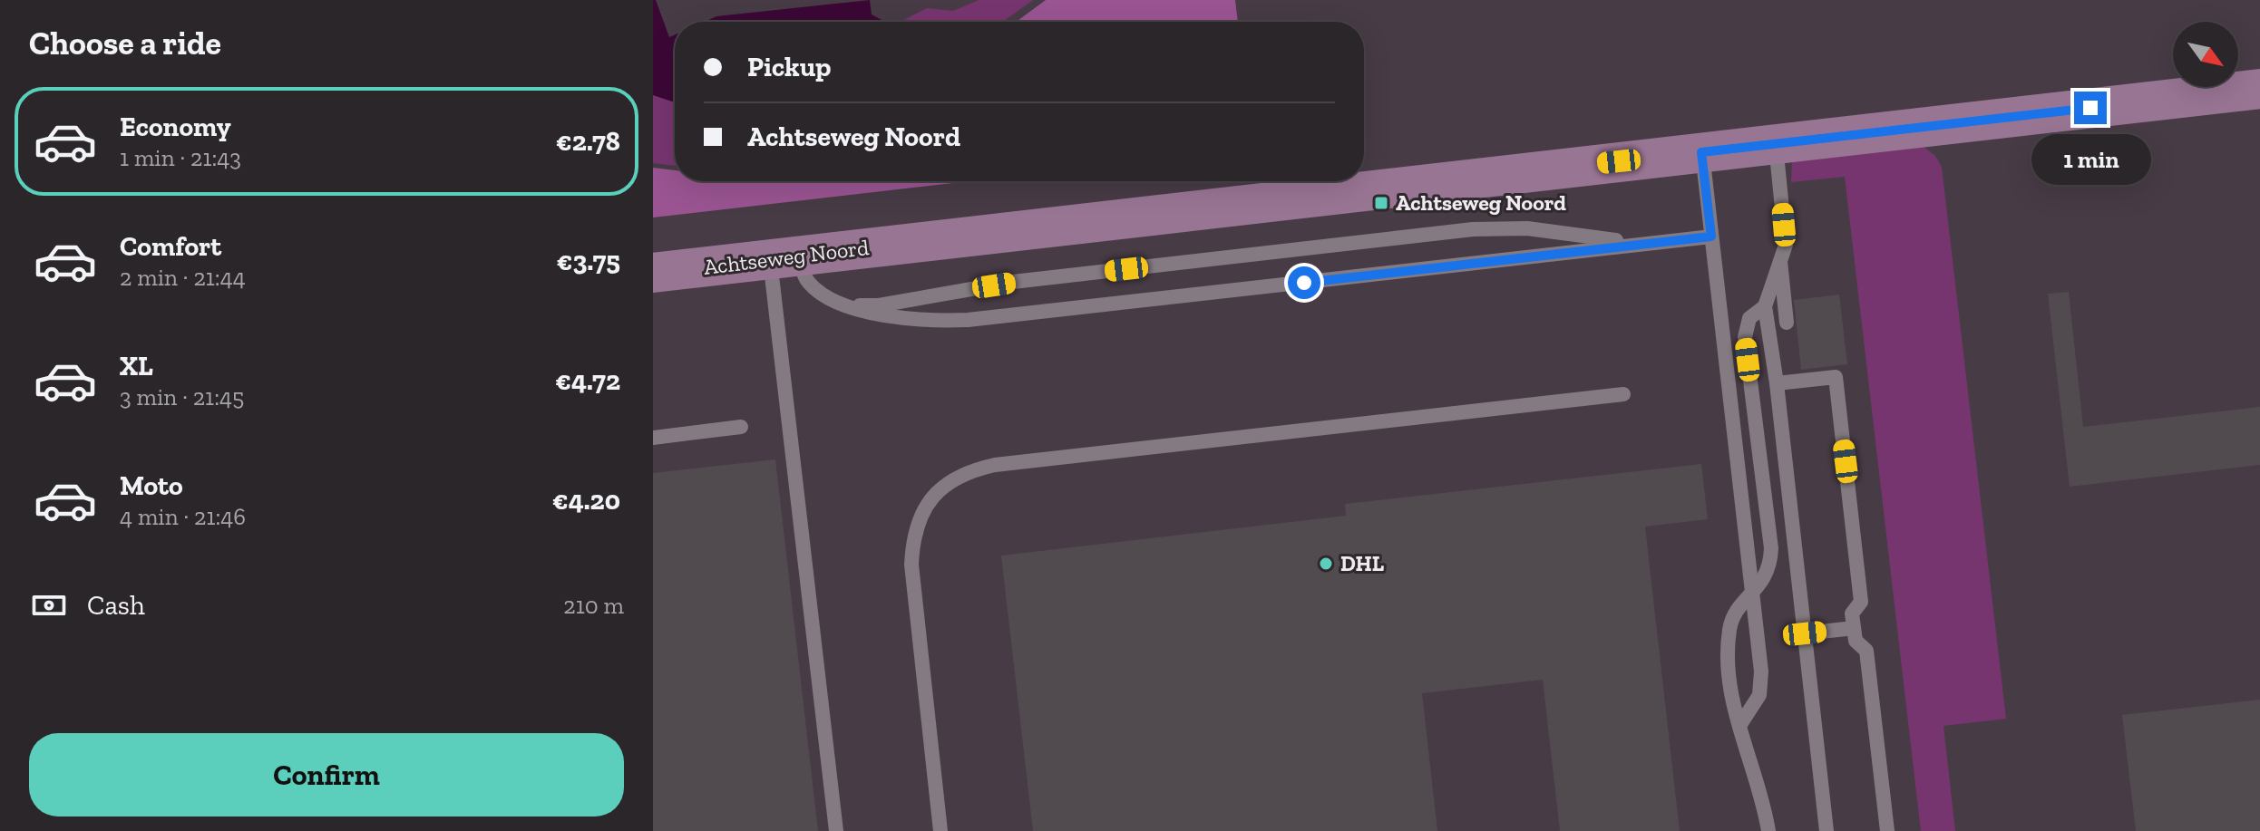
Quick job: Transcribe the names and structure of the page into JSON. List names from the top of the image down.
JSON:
{
  "streets": {
    "street": ["Achtseweg Noord"]
  },
  "places": {
    "transit": ["Achtseweg Noord"],
    "other": ["DHL"]
  },
  "north": "bottom right",
  "page": {
    "heading": "Choose a ride",
    "banner": ["Pickup", "Achtseweg Noord"],
    "list": [
      {
        "name": "Economy",
        "note": "1 min · 21:43",
        "value": "€2.78"
      },
      {
        "name": "Comfort",
        "note": "2 min · 21:44",
        "value": "€3.75"
      },
      {
        "name": "XL",
        "note": "3 min · 21:45",
        "value": "€4.72"
      },
      {
        "name": "Moto",
        "note": "4 min · 21:46",
        "value": "€4.20"
      }
    ],
    "bubble": "1 min",
    "pay": ["Cash", "210 m"],
    "buttons": "Confirm"
  }
}
